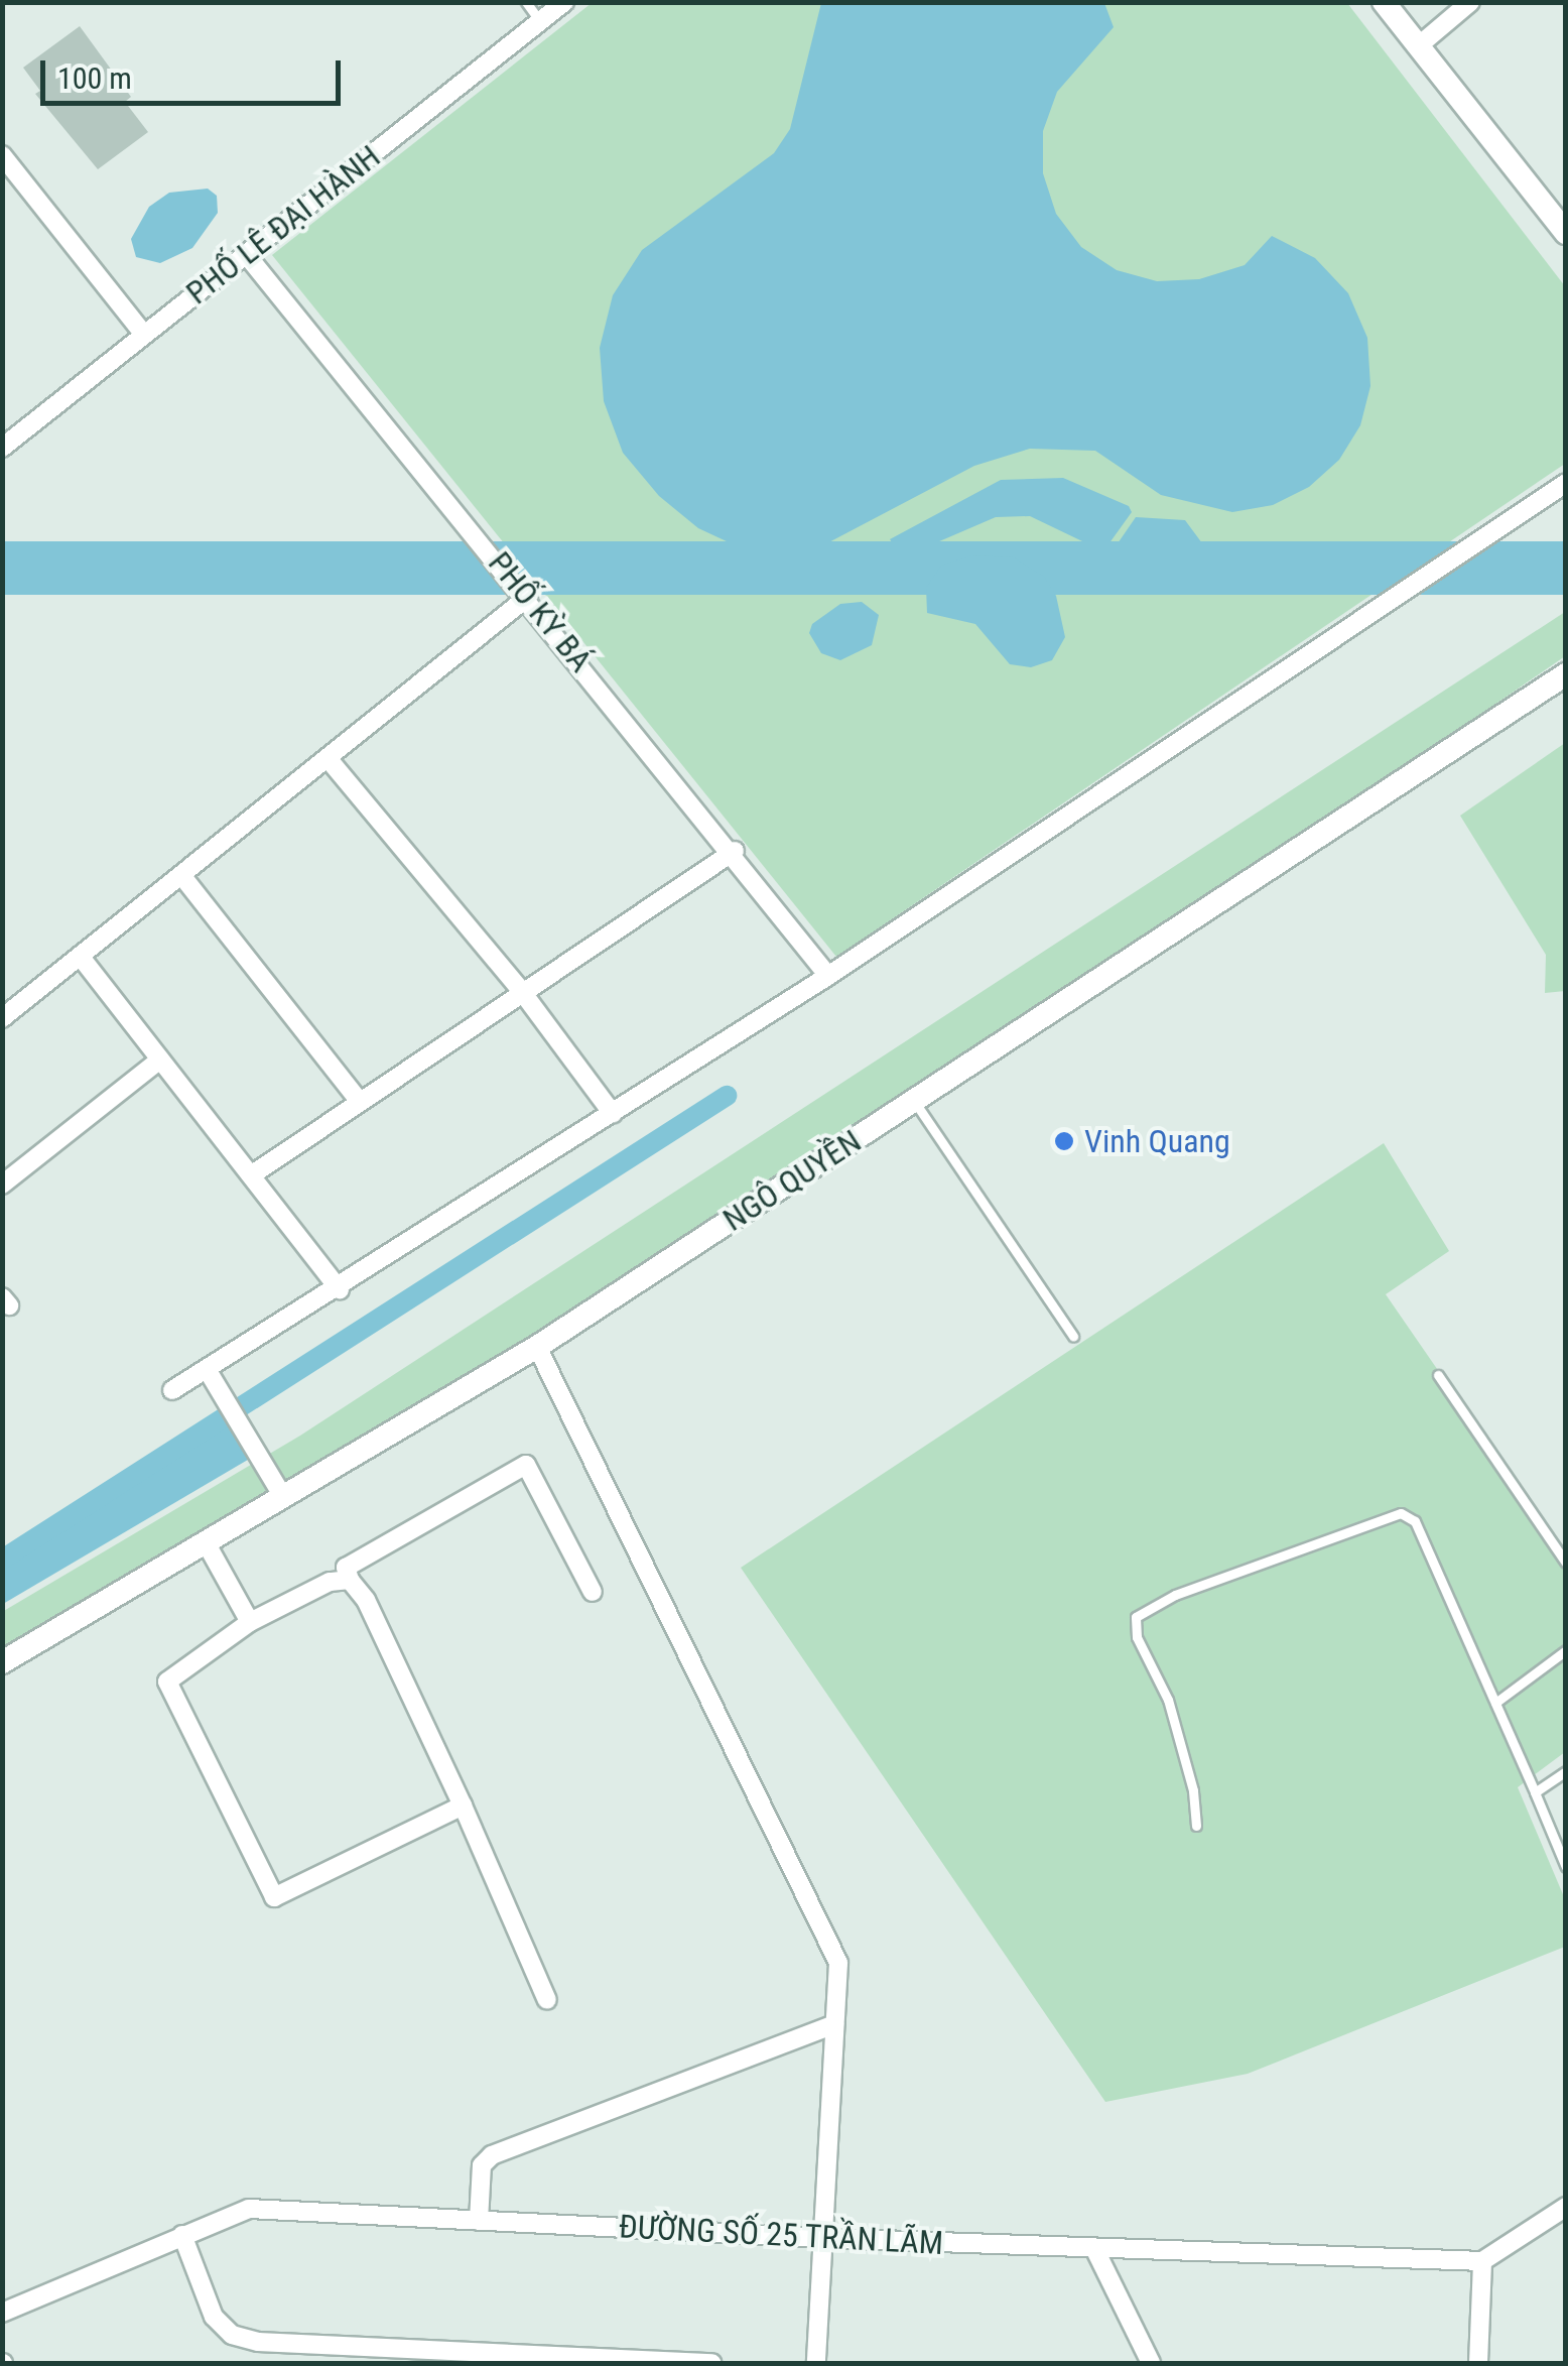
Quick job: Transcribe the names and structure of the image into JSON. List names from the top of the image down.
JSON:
{
  "streets": {
    "street": [
      "PHỐ LÊ ĐẠI HÀNH",
      "PHỐ KỲ BÁ",
      "NGÔ QUYỀN",
      "ĐƯỜNG SỐ 25 TRẦN LÃM"
    ]
  },
  "crossings": [
    ["PHỐ LÊ ĐẠI HÀNH", "PHỐ KỲ BÁ"]
  ],
  "places": ["Vinh Quang"],
  "scale_bar": "100 m"
}
